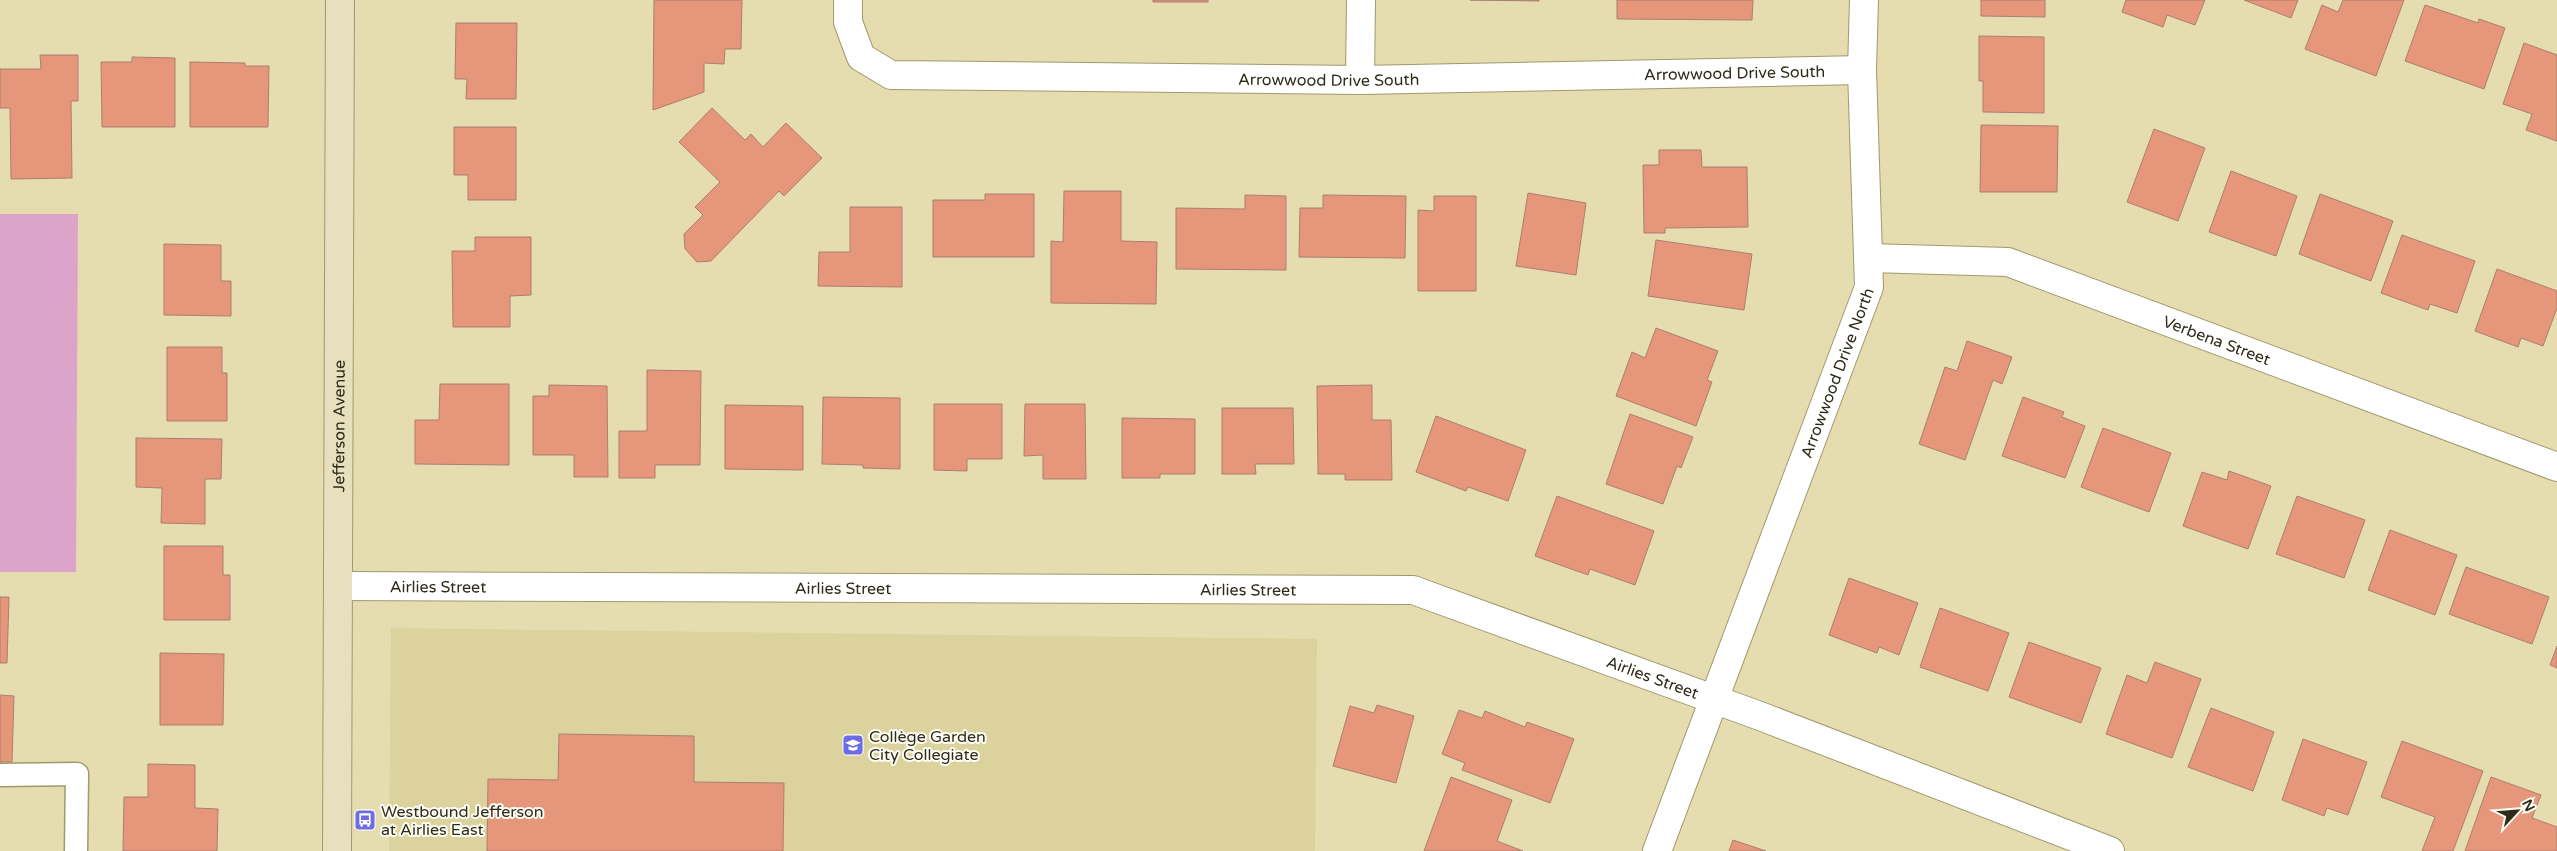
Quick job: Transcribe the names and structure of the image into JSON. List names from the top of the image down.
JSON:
{
  "streets": {
    "street": [
      "Arrowwood Drive South",
      "Verbena Street",
      "Arrowwood Drive North",
      "Jefferson Avenue",
      "Airlies Street"
    ]
  },
  "crossings": [
    ["Arrowwood Drive South", "Arrowwood Drive North"],
    ["Verbena Street", "Arrowwood Drive North"],
    ["Arrowwood Drive North", "Airlies Street"],
    ["Jefferson Avenue", "Airlies Street"]
  ],
  "places": {
    "school or university": ["Collège Garden City Collegiate"],
    "bus stop": ["Westbound Jefferson at Airlies East"]
  },
  "north": "top right"
}
